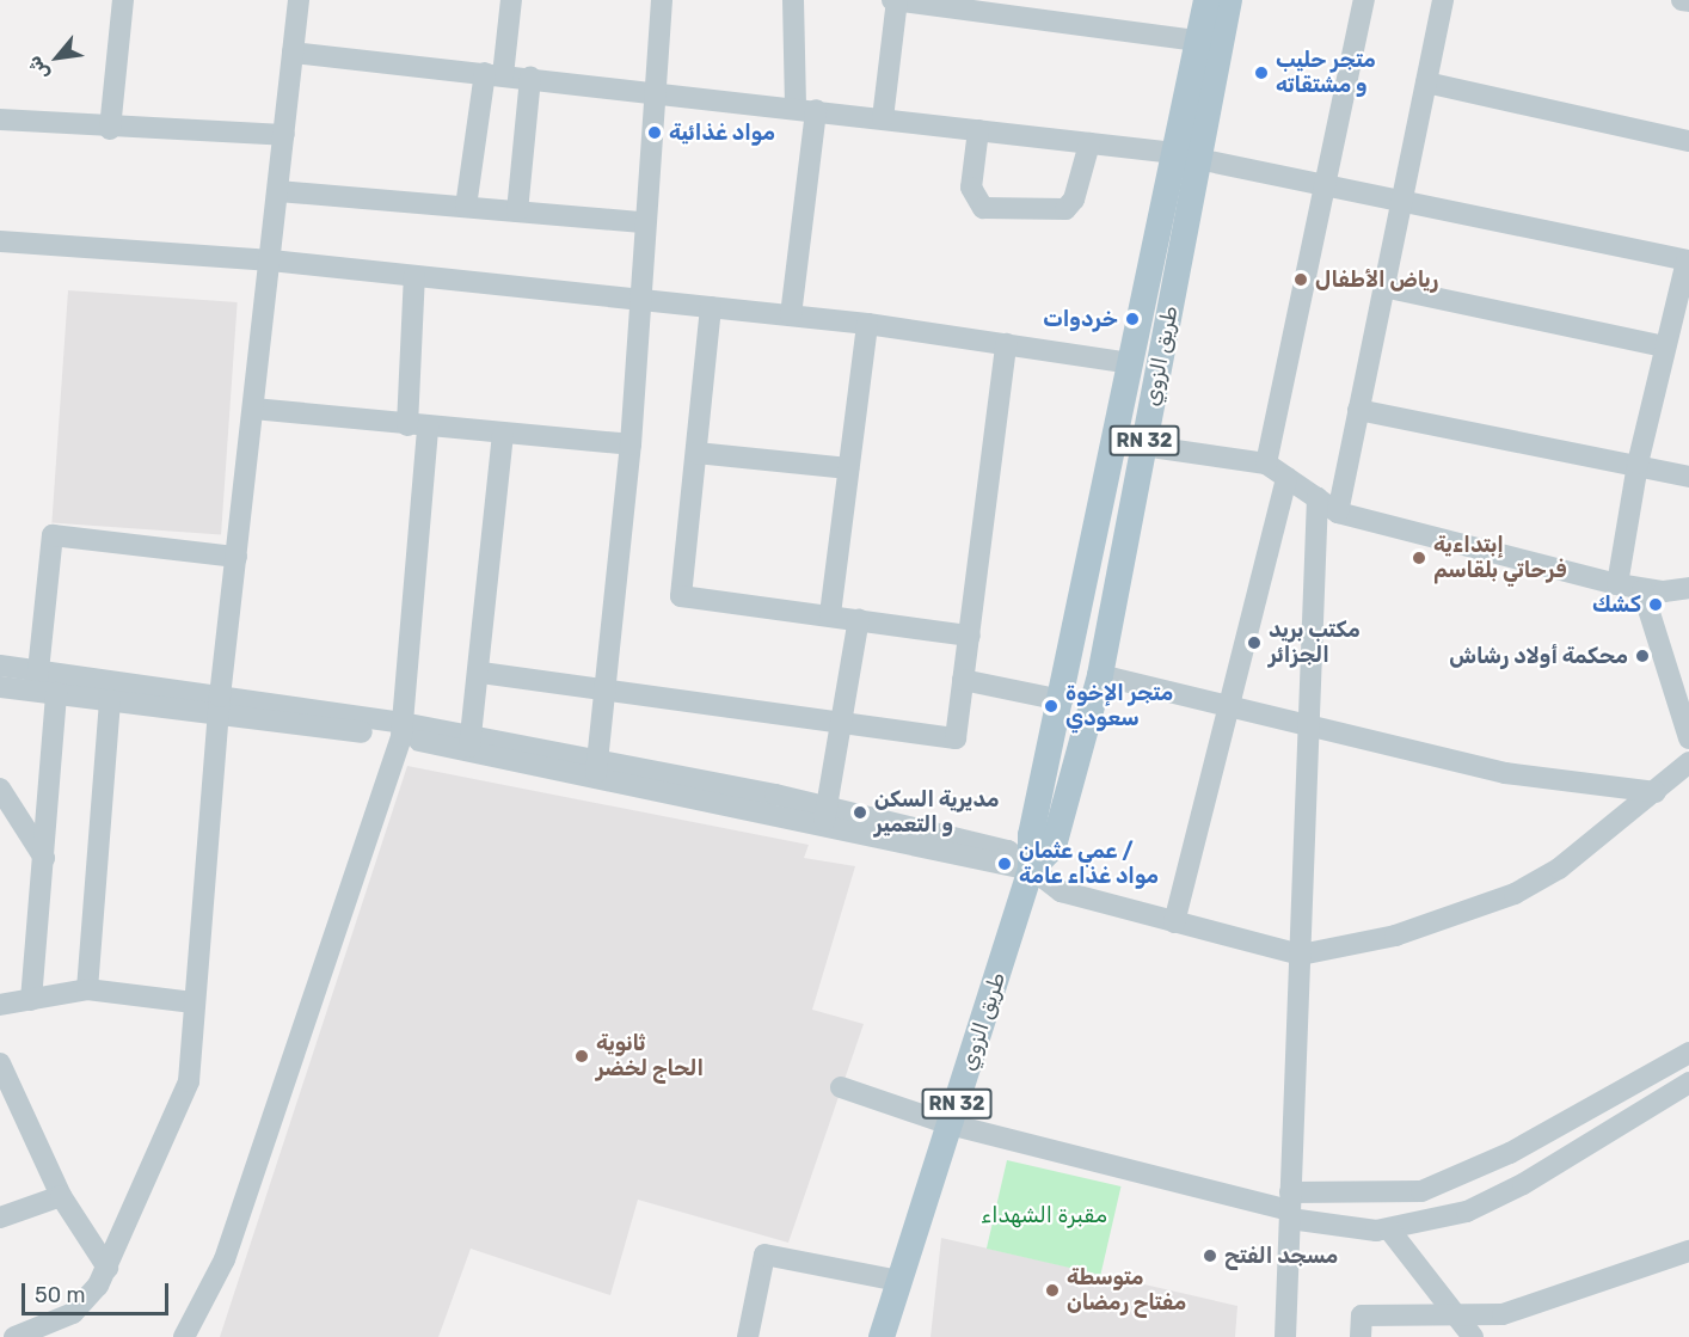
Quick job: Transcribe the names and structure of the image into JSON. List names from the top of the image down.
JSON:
{
  "streets": {
    "main road": ["طريق الزوي", "RN 32"]
  },
  "parks": ["مقبرة الشهداء"],
  "places": [
    "متجر حليب و مشتقاته",
    "مواد غذائية",
    "رياض الأطفال",
    "خردوات",
    "إبتداءية فرحاتي بلقاسم",
    "كشك",
    "مكتب بريد الجزائر",
    "محكمة أولاد رشاش",
    "متجر الإخوة سعودي",
    "مديرية السكن و التعمير",
    "عمي عثمان / مواد غذاء عامة",
    "ثانوية الحاج لخضر",
    "مسجد الفتح",
    "متوسطة مفتاح رمضان"
  ],
  "scale_bar": "50 m",
  "north": "bottom left"
}
